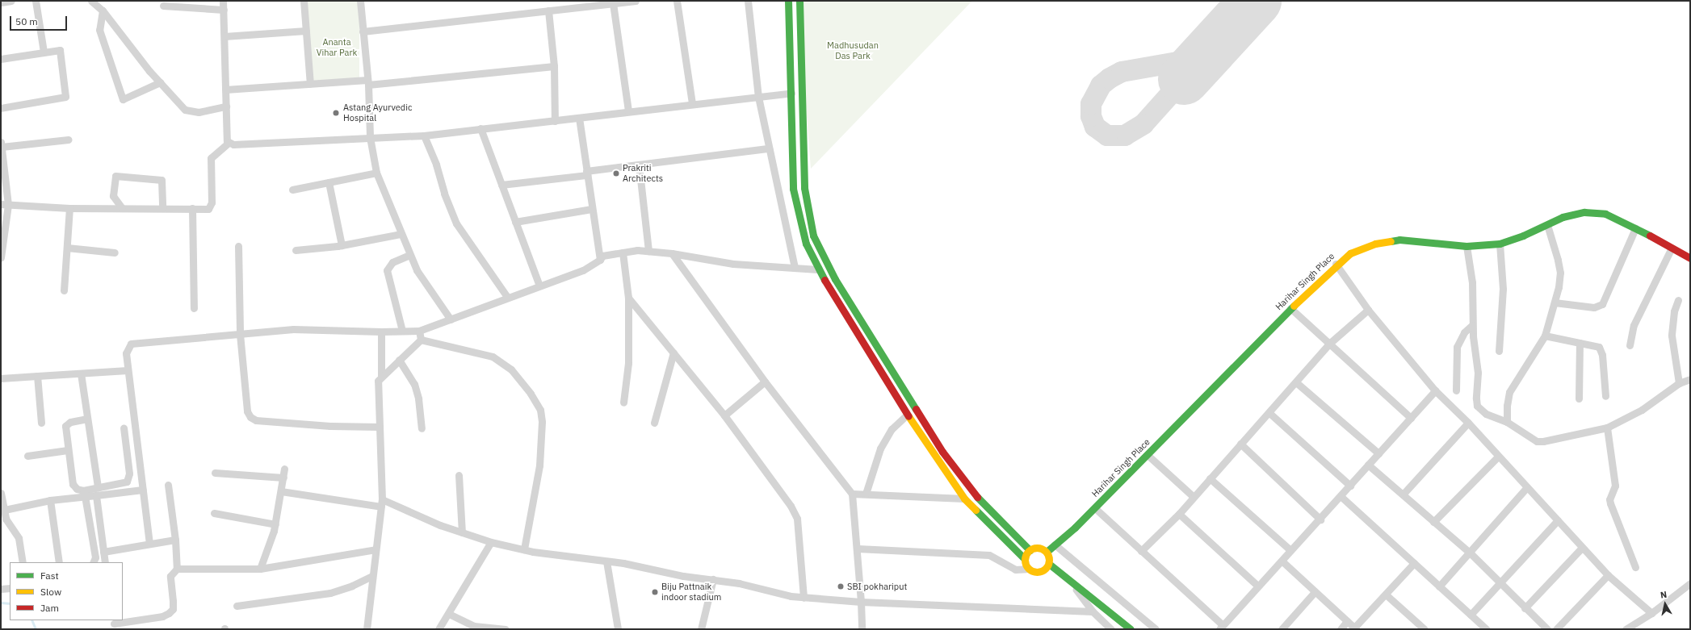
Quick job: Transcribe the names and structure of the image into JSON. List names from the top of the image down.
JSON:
{
  "streets": {
    "main road": ["Harihar Singh Place"]
  },
  "parks": ["Ananta Vihar Park", "Madhusudan Das Park"],
  "places": [
    "Astang Ayurvedic Hospital",
    "Prakriti Architects",
    "SBI pokhariput",
    "Biju Pattnaik indoor stadium"
  ],
  "legend": ["Fast", "Slow", "Jam"],
  "scale_bar": "50 m",
  "north": "top"
}
